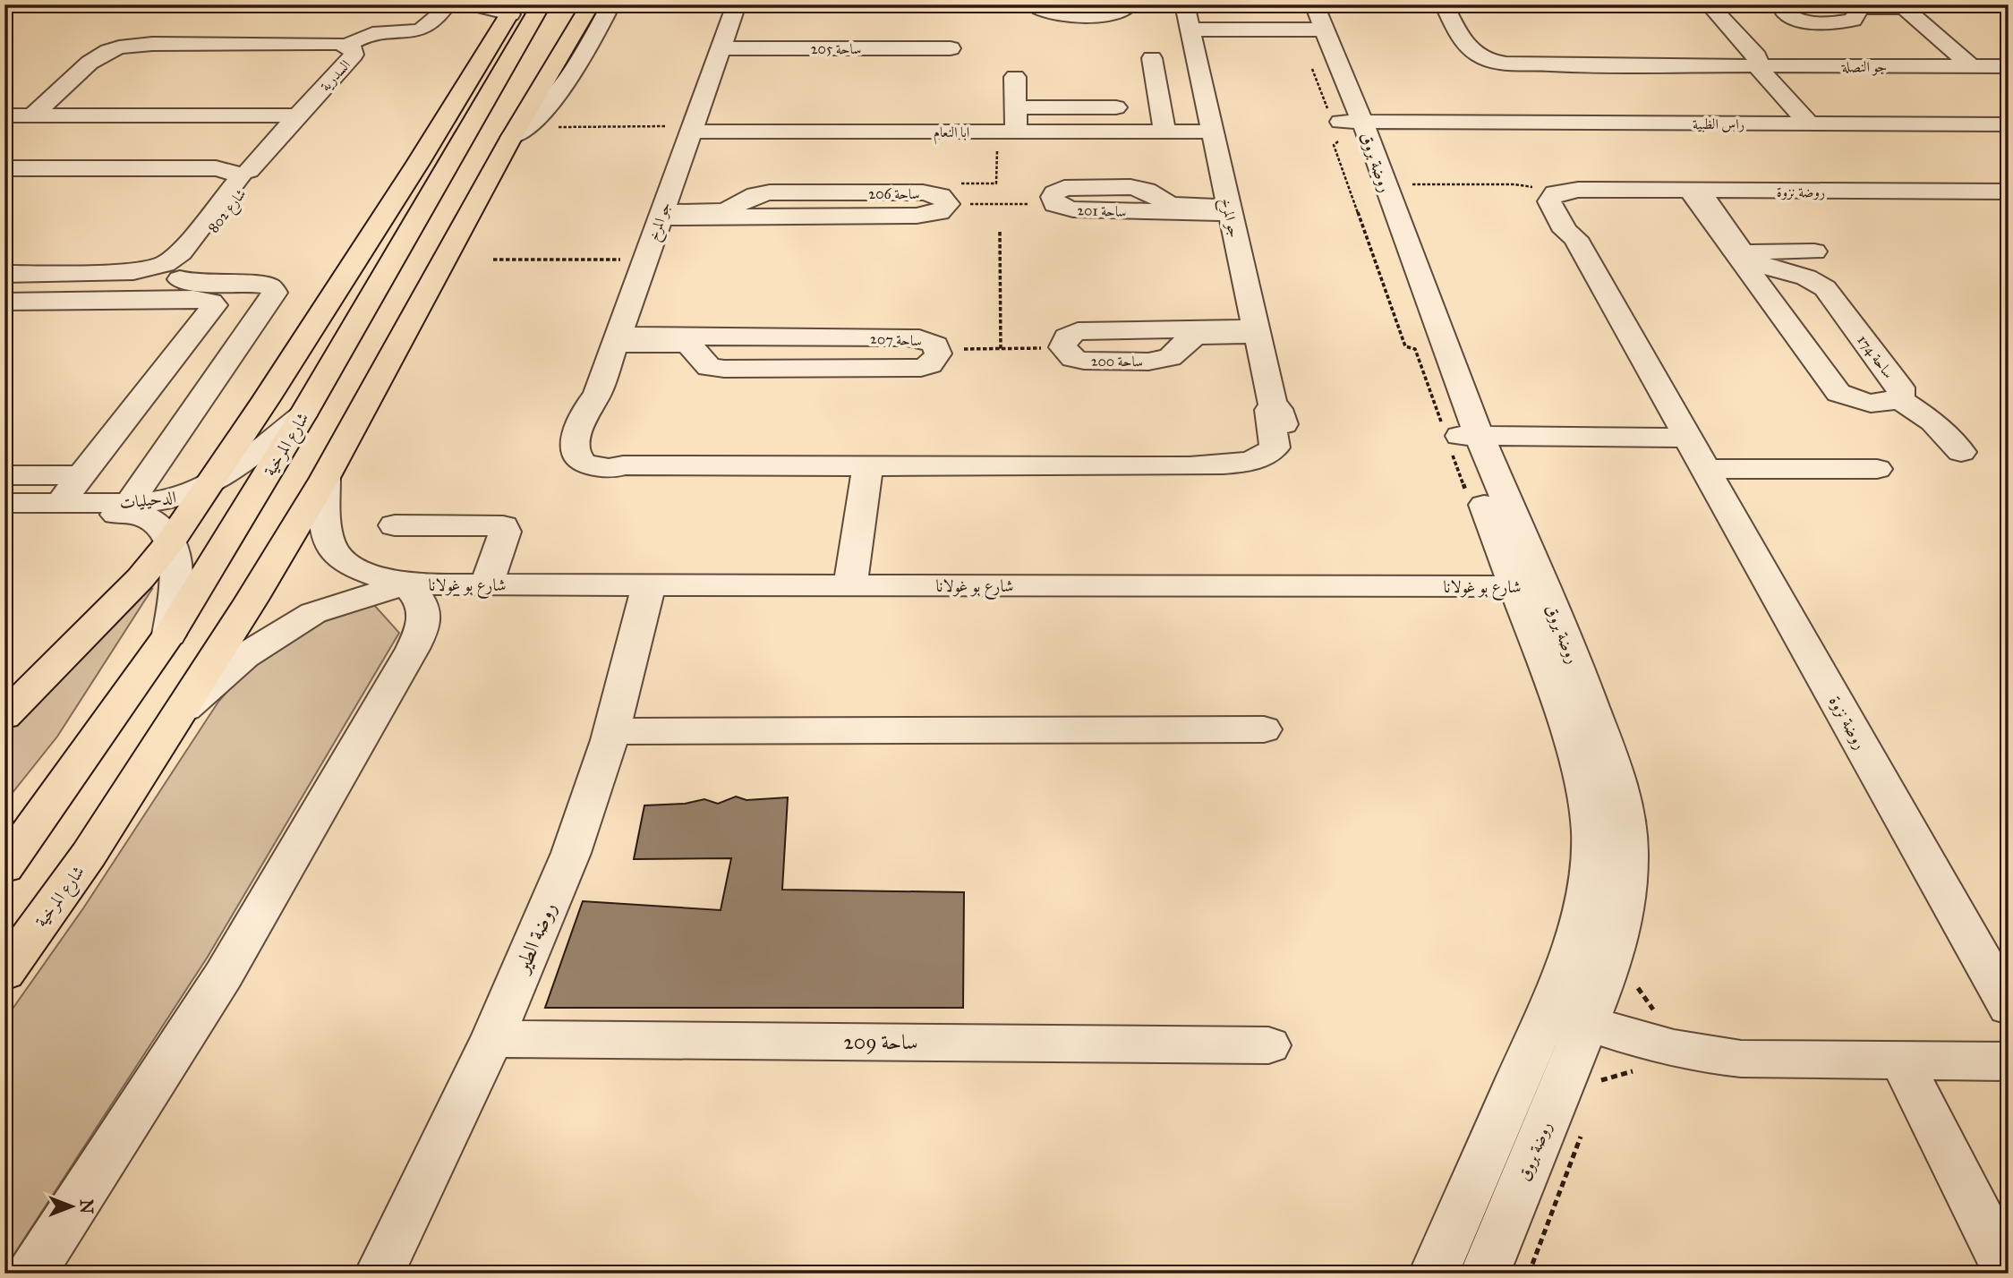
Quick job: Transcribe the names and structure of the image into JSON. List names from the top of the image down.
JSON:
{
  "streets": {
    "main road": ["شارع المرخية"],
    "street": [
      "ساحة 205",
      "جو النصلة",
      "السدرية",
      "راس الظبية",
      "ابا النعام",
      "روضة بروق",
      "روضة نزوة",
      "ساحة 206",
      "شارع 802",
      "ساحة 201",
      "جو المرخ",
      "ساحة 207",
      "ساحة 174",
      "ساحة 200",
      "الدحيليات",
      "شارع بو غولانا",
      "روضة الطير",
      "ساحة 209"
    ]
  },
  "crossings": [
    ["ساحة 205", "جو المرخ"],
    ["راس الظبية", "روضة بروق"],
    ["ابا النعام", "جو المرخ"],
    ["روضة بروق", "شارع بو غولانا"],
    ["روضة نزوة", "ساحة 174"],
    ["ساحة 206", "جو المرخ"],
    ["ساحة 201", "جو المرخ"],
    ["جو المرخ", "ساحة 207"],
    ["جو المرخ", "ساحة 200"],
    ["شارع المرخية", "الدحيليات"],
    ["شارع المرخية", "شارع بو غولانا"],
    ["شارع بو غولانا", "روضة الطير"],
    ["روضة الطير", "ساحة 209"]
  ],
  "north": "right"
}
